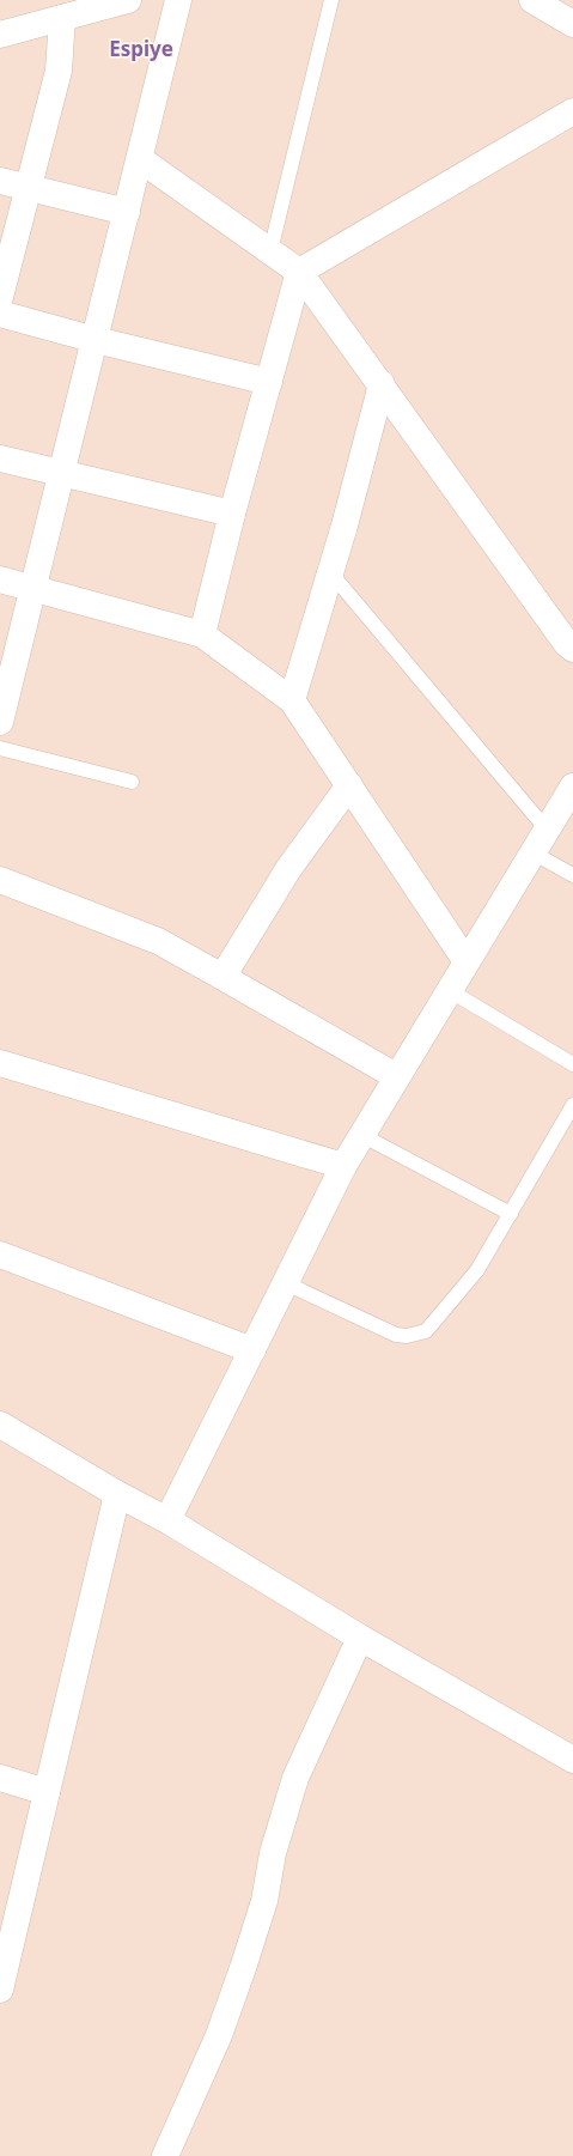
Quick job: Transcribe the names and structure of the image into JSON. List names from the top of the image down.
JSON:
{
  "districts": ["Espiye"]
}
